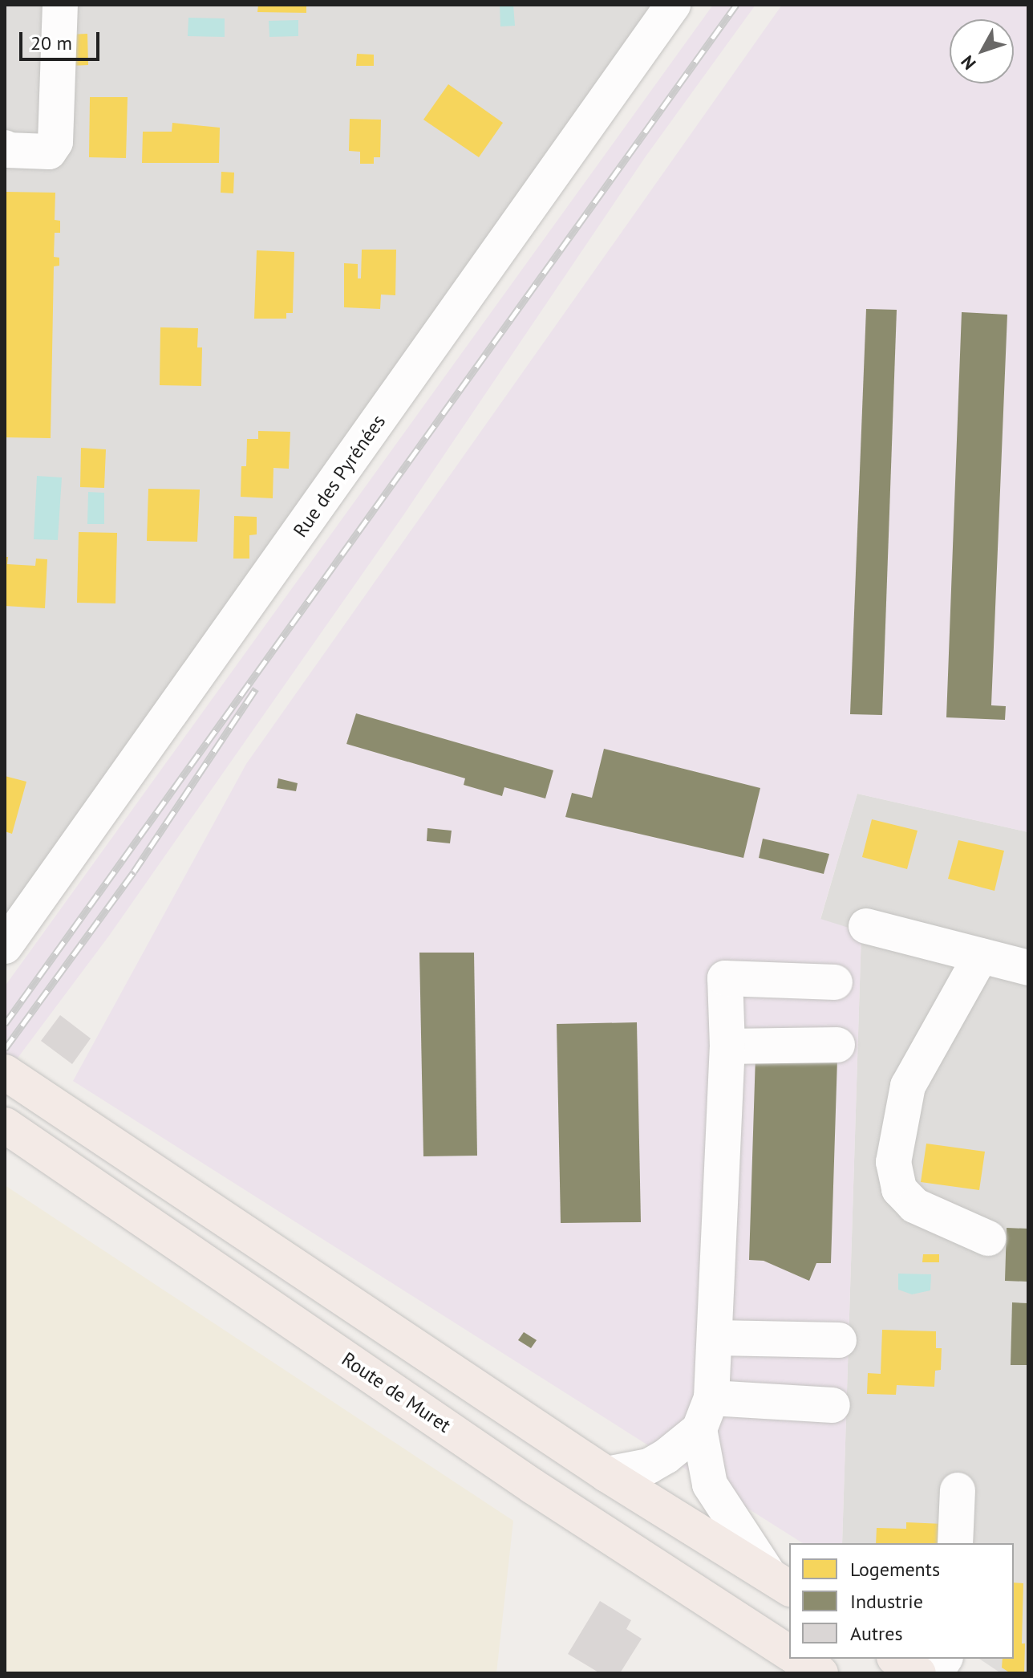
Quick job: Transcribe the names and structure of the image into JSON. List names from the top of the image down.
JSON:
{
  "streets": {
    "main road": ["Route de Muret"],
    "street": ["Rue des Pyrénées"]
  },
  "legend": ["Logements", "Industrie", "Autres"],
  "scale_bar": "20 m",
  "north": "bottom left"
}
